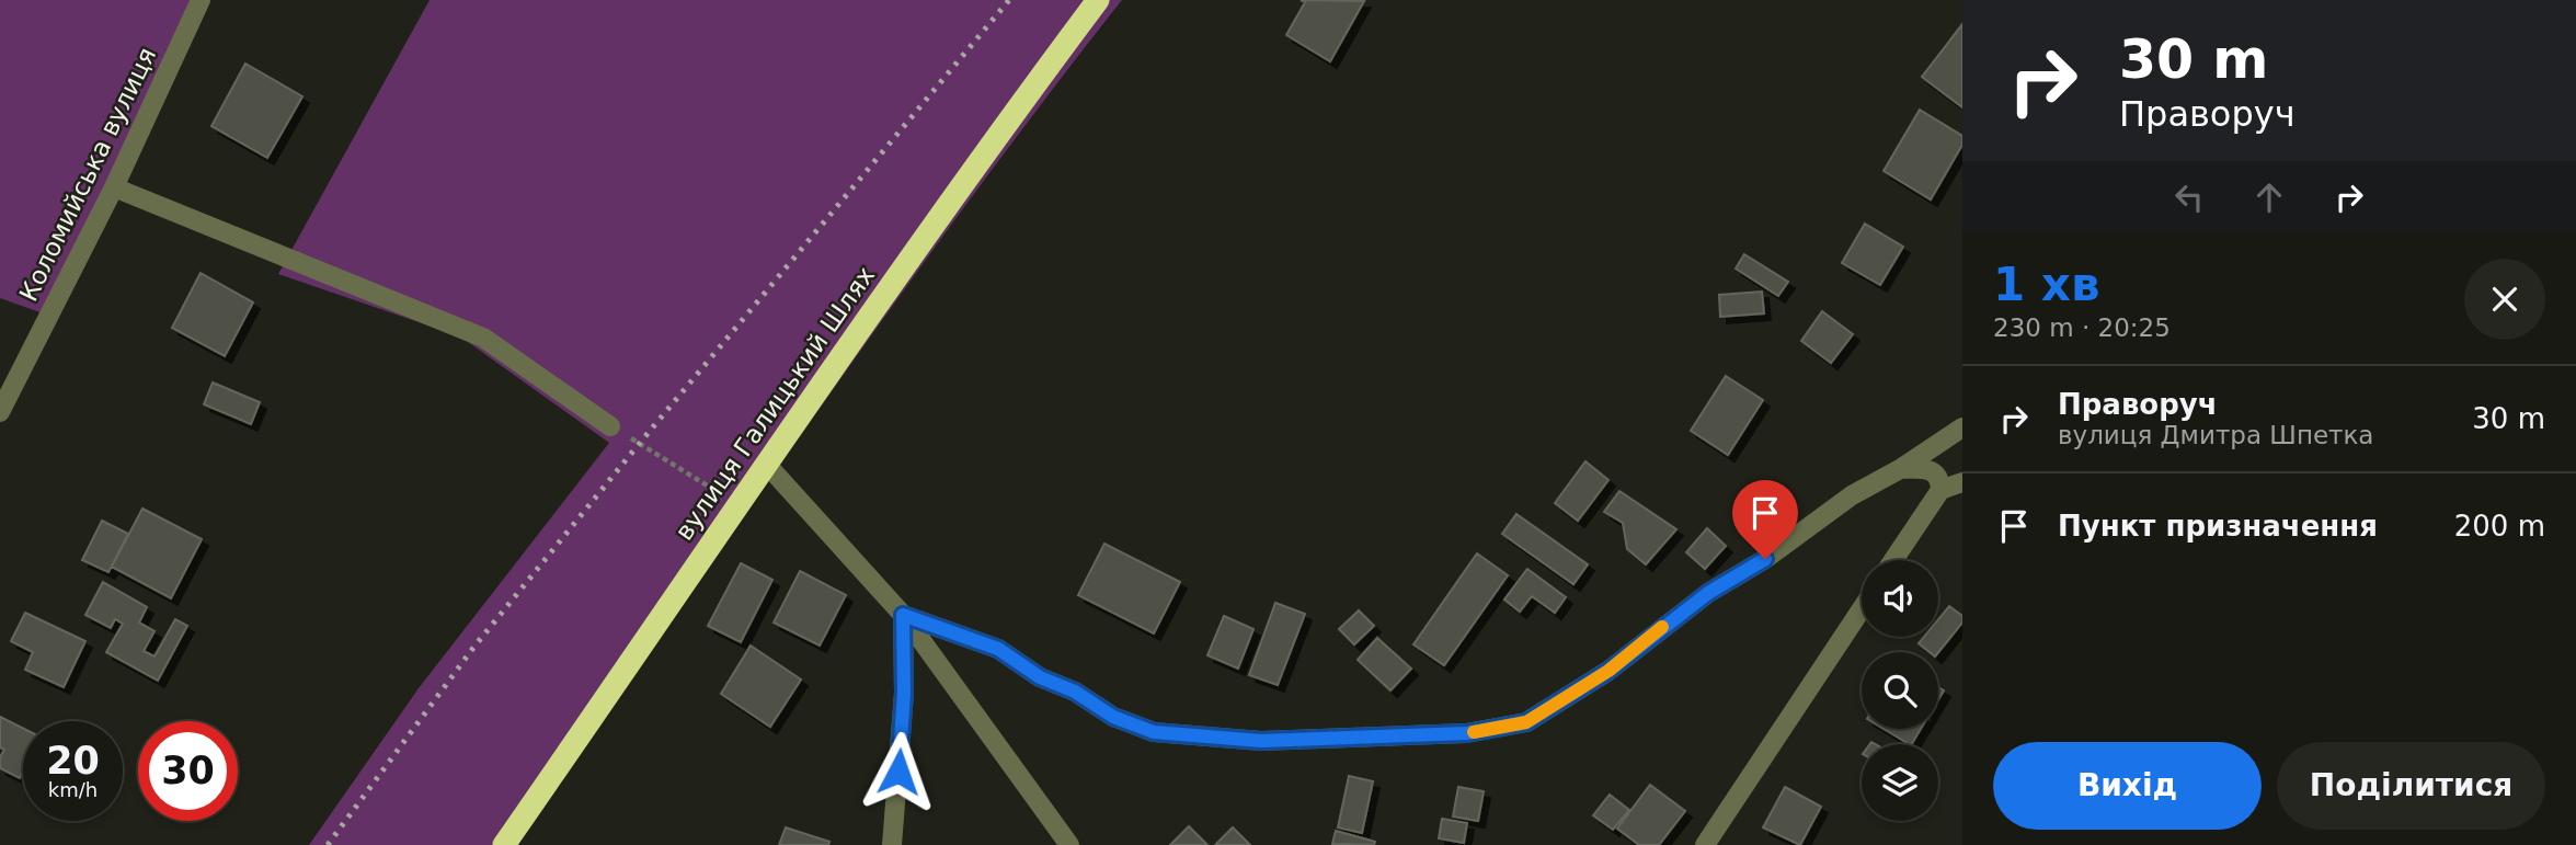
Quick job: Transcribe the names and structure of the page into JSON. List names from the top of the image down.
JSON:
{
  "streets": {
    "highway": ["вулиця Галицький Шлях"],
    "street": ["Коломийська вулиця"]
  },
  "page": {
    "turn": ["30 m", "Праворуч"],
    "heading": ["1 хв", "230 m · 20:25"],
    "list": [
      {
        "name": "Праворуч",
        "note": "вулиця Дмитра Шпетка",
        "value": "30 m"
      },
      {
        "name": "Пункт призначення",
        "value": "200 m"
      }
    ],
    "speed": "20 km/h",
    "limit": "30",
    "buttons": ["Вихід", "Поділитися"]
  }
}
